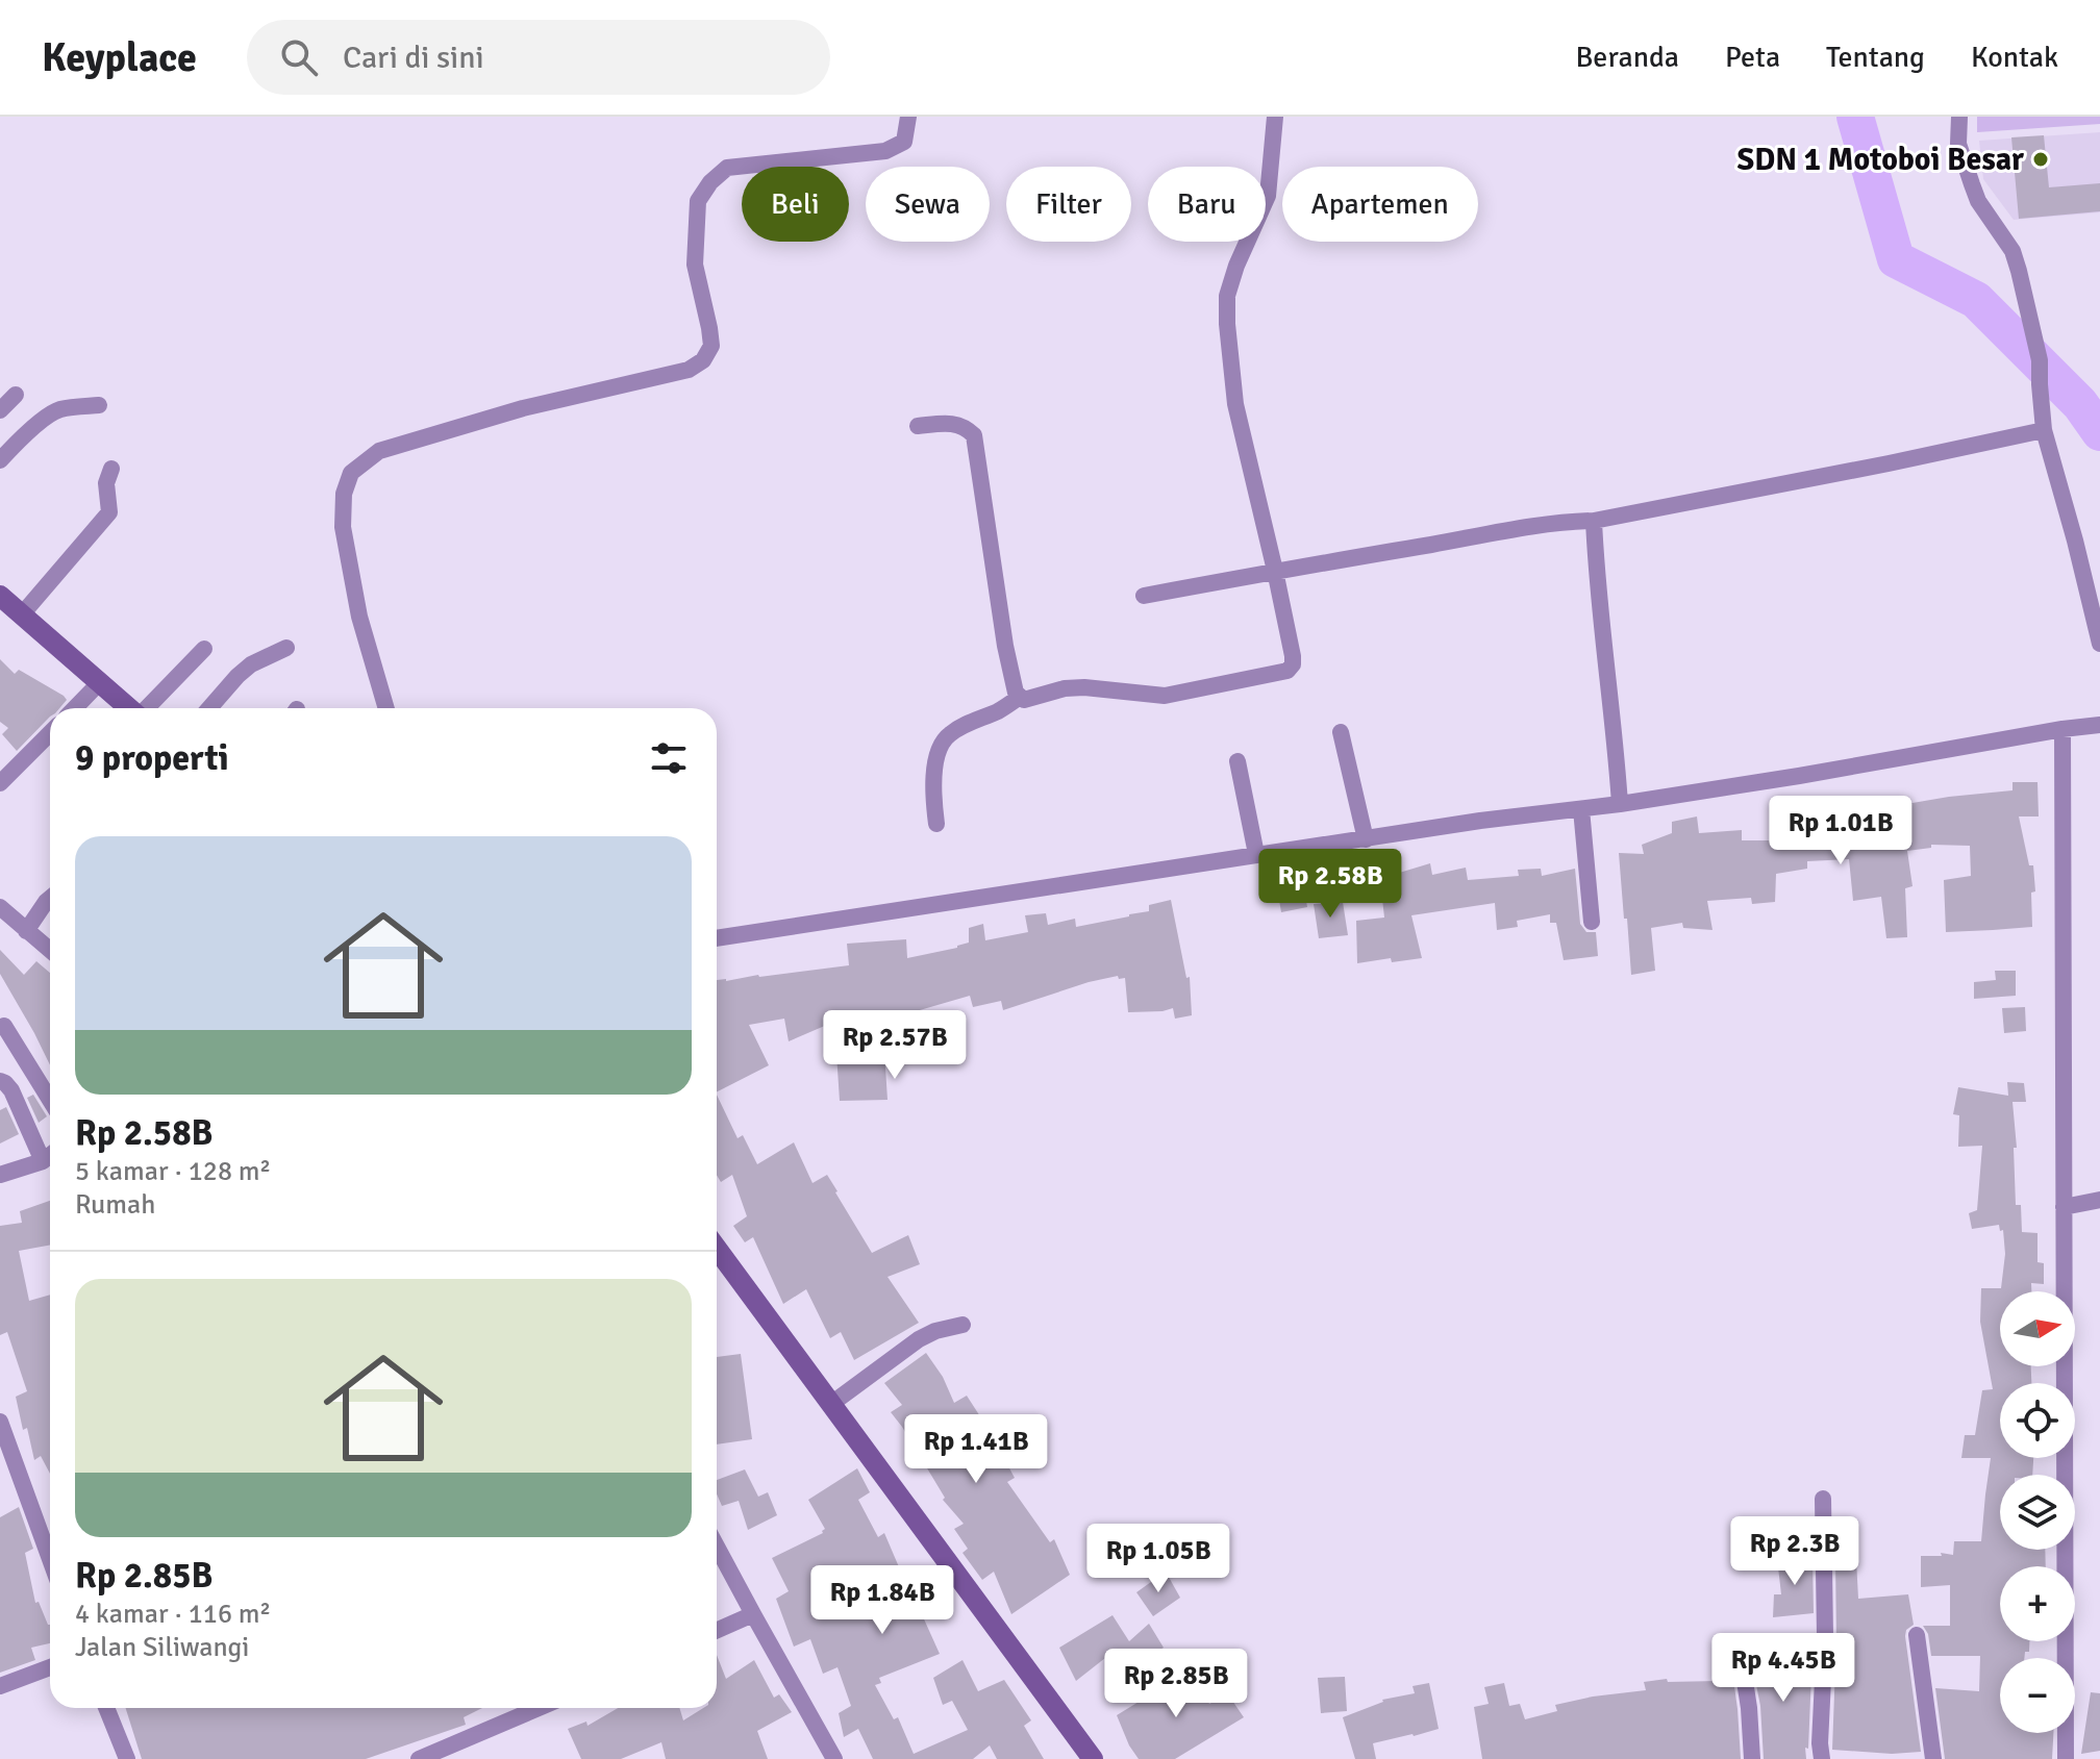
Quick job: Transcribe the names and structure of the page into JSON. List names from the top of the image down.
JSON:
{
  "places": ["SDN 1 Motoboi Besar"],
  "north": "right",
  "page": {
    "header": "Keyplace",
    "search": "Cari di sini",
    "nav": [
      "Beranda",
      "Peta",
      "Tentang",
      "Kontak"
    ],
    "chip": [
      "Beli",
      "Sewa",
      "Filter",
      "Baru",
      "Apartemen"
    ],
    "heading": "9 properti",
    "price": [
      "Rp 1.01B",
      "Rp 2.58B",
      "Rp 2.57B",
      "Rp 1.41B",
      "Rp 2.3B",
      "Rp 1.05B",
      "Rp 1.84B",
      "Rp 4.45B",
      "Rp 2.85B"
    ],
    "list": [
      {
        "name": "Rp 2.58B",
        "note": "5 kamar · 128 m² · Rumah"
      },
      {
        "name": "Rp 2.85B",
        "note": "4 kamar · 116 m² · Jalan Siliwangi"
      }
    ],
    "map_buttons": ["+", "−"]
  }
}
